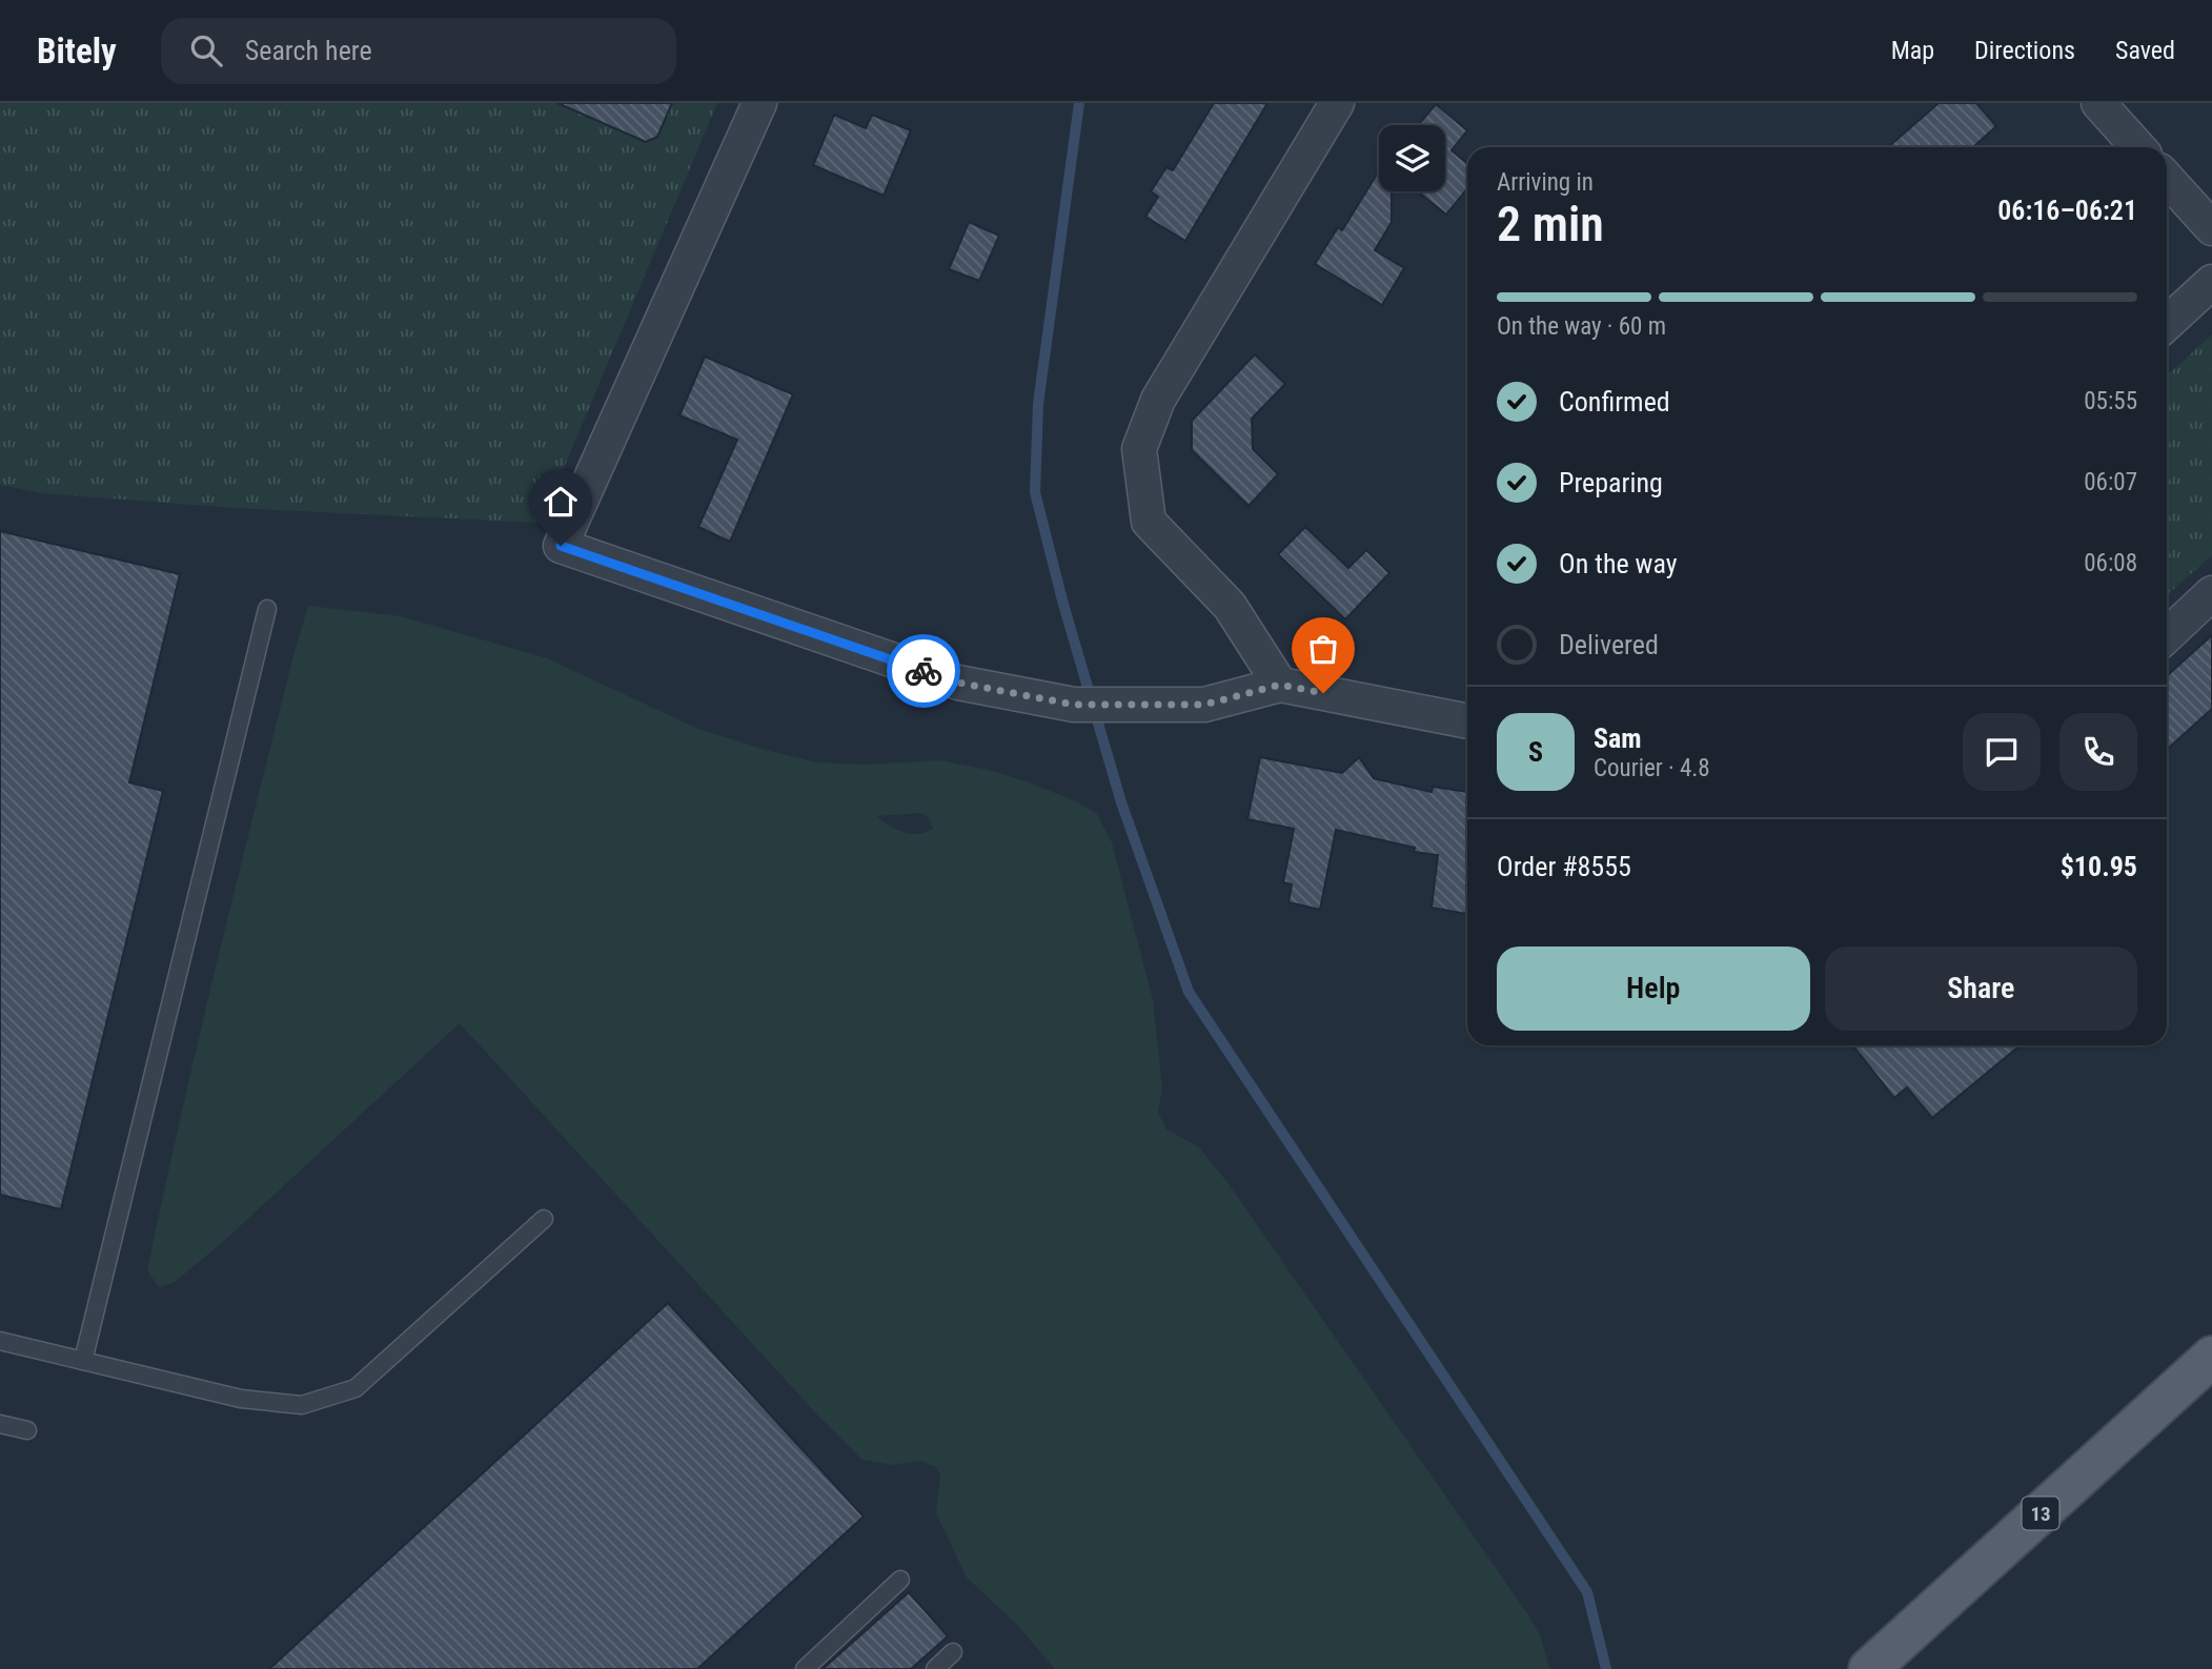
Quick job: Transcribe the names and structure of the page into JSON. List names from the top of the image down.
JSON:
{
  "streets": {
    "main road": ["13"]
  },
  "page": {
    "header": "Bitely",
    "search": "Search here",
    "nav": ["Map", "Directions", "Saved"],
    "heading": ["2 min", "Arriving in", "06:16–06:21"],
    "panel": [
      "Sam",
      "Courier · 4.8",
      "Order #8555",
      "$10.95"
    ],
    "bar": "On the way · 60 m",
    "list": [
      ["Confirmed", "05:55"],
      ["Preparing", "06:07"],
      ["On the way", "06:08"],
      "Delivered"
    ],
    "round": "S",
    "buttons": ["Help", "Share"]
  }
}
